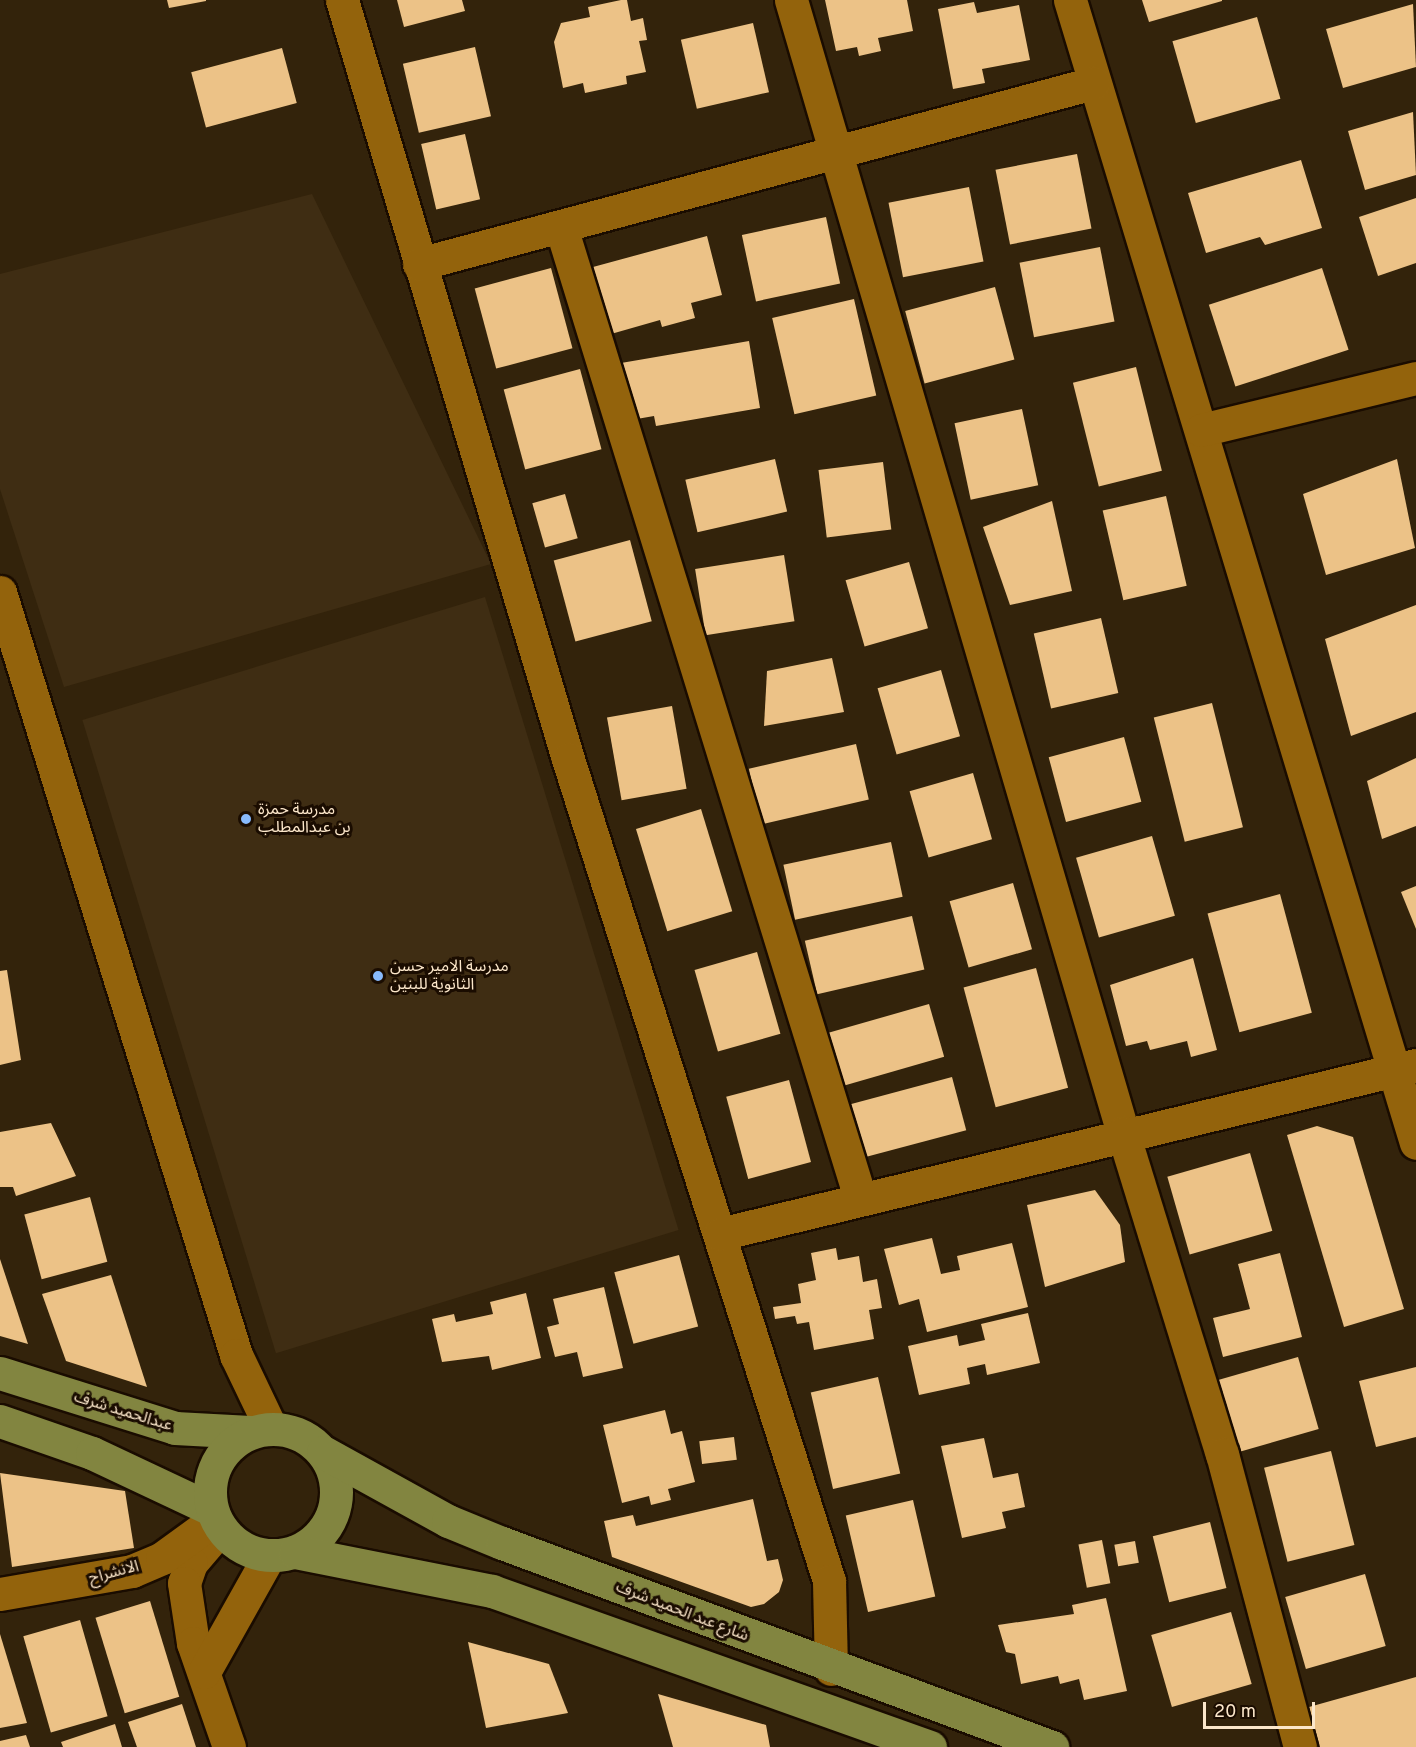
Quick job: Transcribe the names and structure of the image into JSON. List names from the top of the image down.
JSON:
{
  "streets": {
    "main road": ["عبدالحميد شرف", "شارع عبد الحميد شرف"],
    "street": ["الانشراح"]
  },
  "crossings": [
    ["عبدالحميد شرف", "الانشراح"],
    ["عبدالحميد شرف", "شارع عبد الحميد شرف"],
    ["الانشراح", "شارع عبد الحميد شرف"]
  ],
  "places": ["مدرسة حمزة بن عبدالمطلب", "مدرسة الامير حسن الثانوية للبنين"],
  "scale_bar": "20 m"
}
